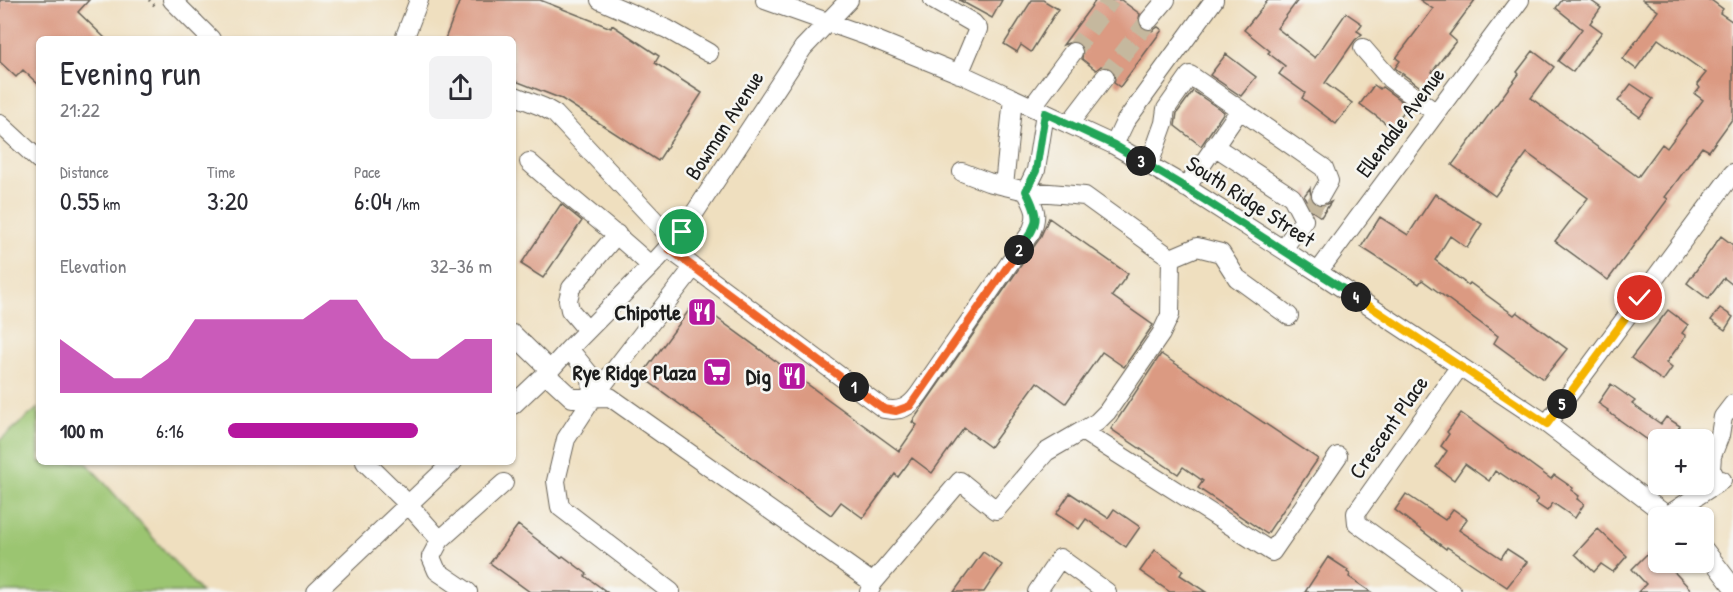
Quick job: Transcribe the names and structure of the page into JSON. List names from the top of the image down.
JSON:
{
  "streets": {
    "street": [
      "Ellendale Avenue",
      "Bowman Avenue",
      "South Ridge Street",
      "Crescent Place"
    ]
  },
  "crossings": [
    ["Ellendale Avenue", "South Ridge Street"],
    ["Bowman Avenue", "South Ridge Street"],
    ["South Ridge Street", "Crescent Place"]
  ],
  "places": {
    "restaurant": ["Chipotle", "Dig"],
    "supermarket": ["Rye Ridge Plaza"]
  },
  "page": {
    "heading": ["Evening run", "21:22"],
    "stats": [
      ["Distance", "0.55 km"],
      ["Time", "3:20"],
      ["Pace", "6:04 /km"]
    ],
    "pins": [
      "3",
      "2",
      "4",
      "1",
      "5"
    ],
    "chart": ["Elevation", "32–36 m"],
    "list": [
      {
        "name": "100 m",
        "note": "6:16"
      }
    ],
    "map_buttons": ["+", "−"]
  }
}
